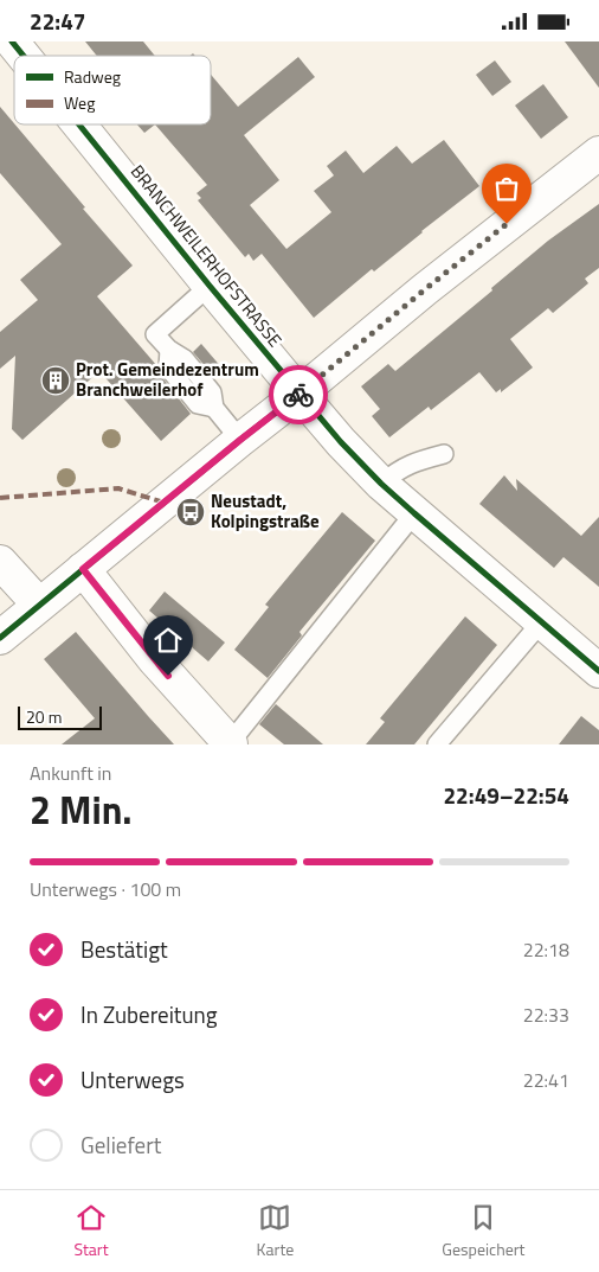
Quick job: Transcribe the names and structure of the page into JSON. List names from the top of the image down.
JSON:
{
  "streets": {
    "street": ["BRANCHWEILERHOFSTRASSE"]
  },
  "places": {
    "building": ["Prot. Gemeindezentrum Branchweilerhof"],
    "bus stop": ["Neustadt, Kolpingstraße"]
  },
  "legend": ["Radweg", "Weg"],
  "scale_bar": "20 m",
  "page": {
    "status": "22:47",
    "scale": "20 m",
    "heading": ["2 Min.", "Ankunft in", "22:49–22:54"],
    "bar": "Unterwegs · 100 m",
    "list": [
      ["Bestätigt", "22:18"],
      ["In Zubereitung", "22:33"],
      ["Unterwegs", "22:41"],
      "Geliefert"
    ],
    "tabs": ["Start", "Karte", "Gespeichert"]
  }
}
